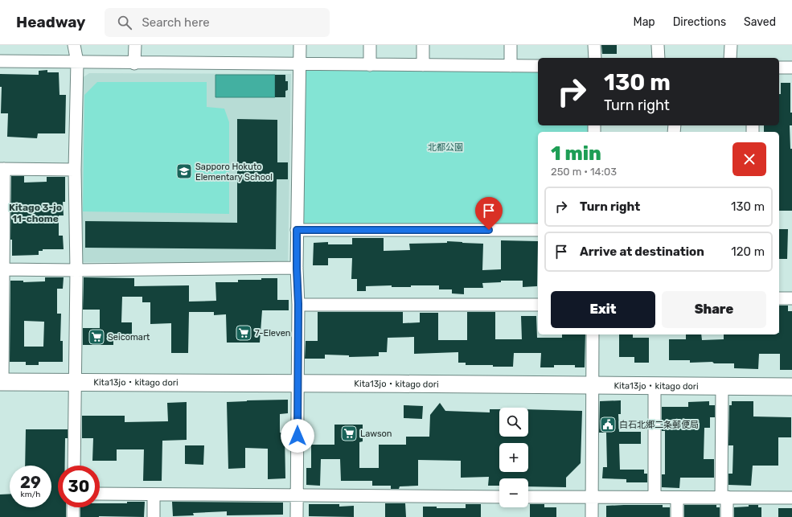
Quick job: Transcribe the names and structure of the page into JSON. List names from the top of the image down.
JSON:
{
  "streets": {
    "main road": ["Kita13jo・kitago dori"]
  },
  "districts": ["Kitago 3-jo 11-chome"],
  "parks": ["北都公園"],
  "places": {
    "school or university": ["Sapporo Hokuto Elementary School"],
    "supermarket": ["7-Eleven", "Seicomart", "Lawson"],
    "public building": ["白石北郷二条郵便局"]
  },
  "page": {
    "header": "Headway",
    "search": "Search here",
    "nav": ["Map", "Directions", "Saved"],
    "turn": ["130 m", "Turn right"],
    "heading": ["1 min", "250 m · 14:03"],
    "list": [
      {
        "name": "Turn right",
        "value": "130 m"
      },
      {
        "name": "Arrive at destination",
        "value": "120 m"
      }
    ],
    "buttons": ["Exit", "Share"],
    "map_buttons": ["+", "−"],
    "speed": "29 km/h",
    "limit": "30"
  }
}
